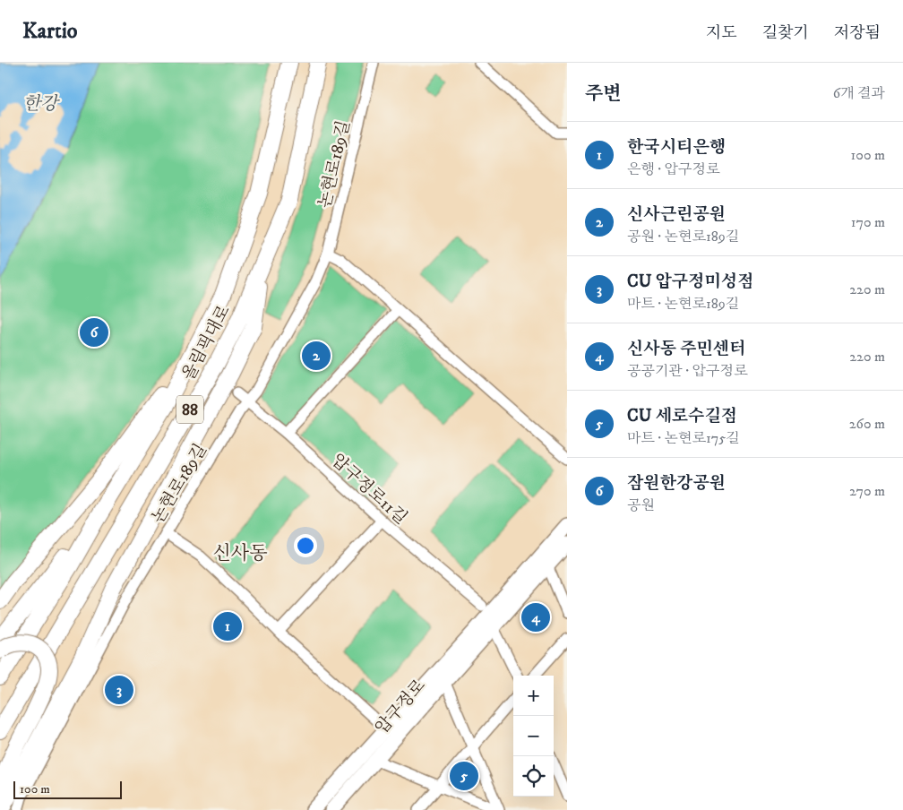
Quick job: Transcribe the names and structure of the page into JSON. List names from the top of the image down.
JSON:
{
  "streets": {
    "highway": ["올림픽대로", "88"],
    "main road": ["압구정로"],
    "street": ["논현로189길", "압구정로11길"]
  },
  "crossings": [
    ["논현로189길", "압구정로11길"],
    ["논현로189길", "압구정로"],
    ["압구정로11길", "압구정로"]
  ],
  "districts": ["신사동"],
  "water": ["한강"],
  "scale_bar": "100 m",
  "page": {
    "header": "Kartio",
    "nav": ["지도", "길찾기", "저장됨"],
    "heading": ["주변", "6개 결과"],
    "list": [
      {
        "mark": "1",
        "name": "한국시티은행",
        "note": "은행 · 압구정로",
        "value": "100 m"
      },
      {
        "mark": "2",
        "name": "신사근린공원",
        "note": "공원 · 논현로189길",
        "value": "170 m"
      },
      {
        "mark": "3",
        "name": "CU 압구정미성점",
        "note": "마트 · 논현로189길",
        "value": "220 m"
      },
      {
        "mark": "4",
        "name": "신사동 주민센터",
        "note": "공공기관 · 압구정로",
        "value": "220 m"
      },
      {
        "mark": "5",
        "name": "CU 세로수길점",
        "note": "마트 · 논현로175길",
        "value": "260 m"
      },
      {
        "mark": "6",
        "name": "잠원한강공원",
        "note": "공원",
        "value": "270 m"
      }
    ],
    "pins": [
      "6",
      "2",
      "4",
      "1",
      "3",
      "5"
    ],
    "map_buttons": ["+", "−"],
    "scale": "100 m"
  }
}
